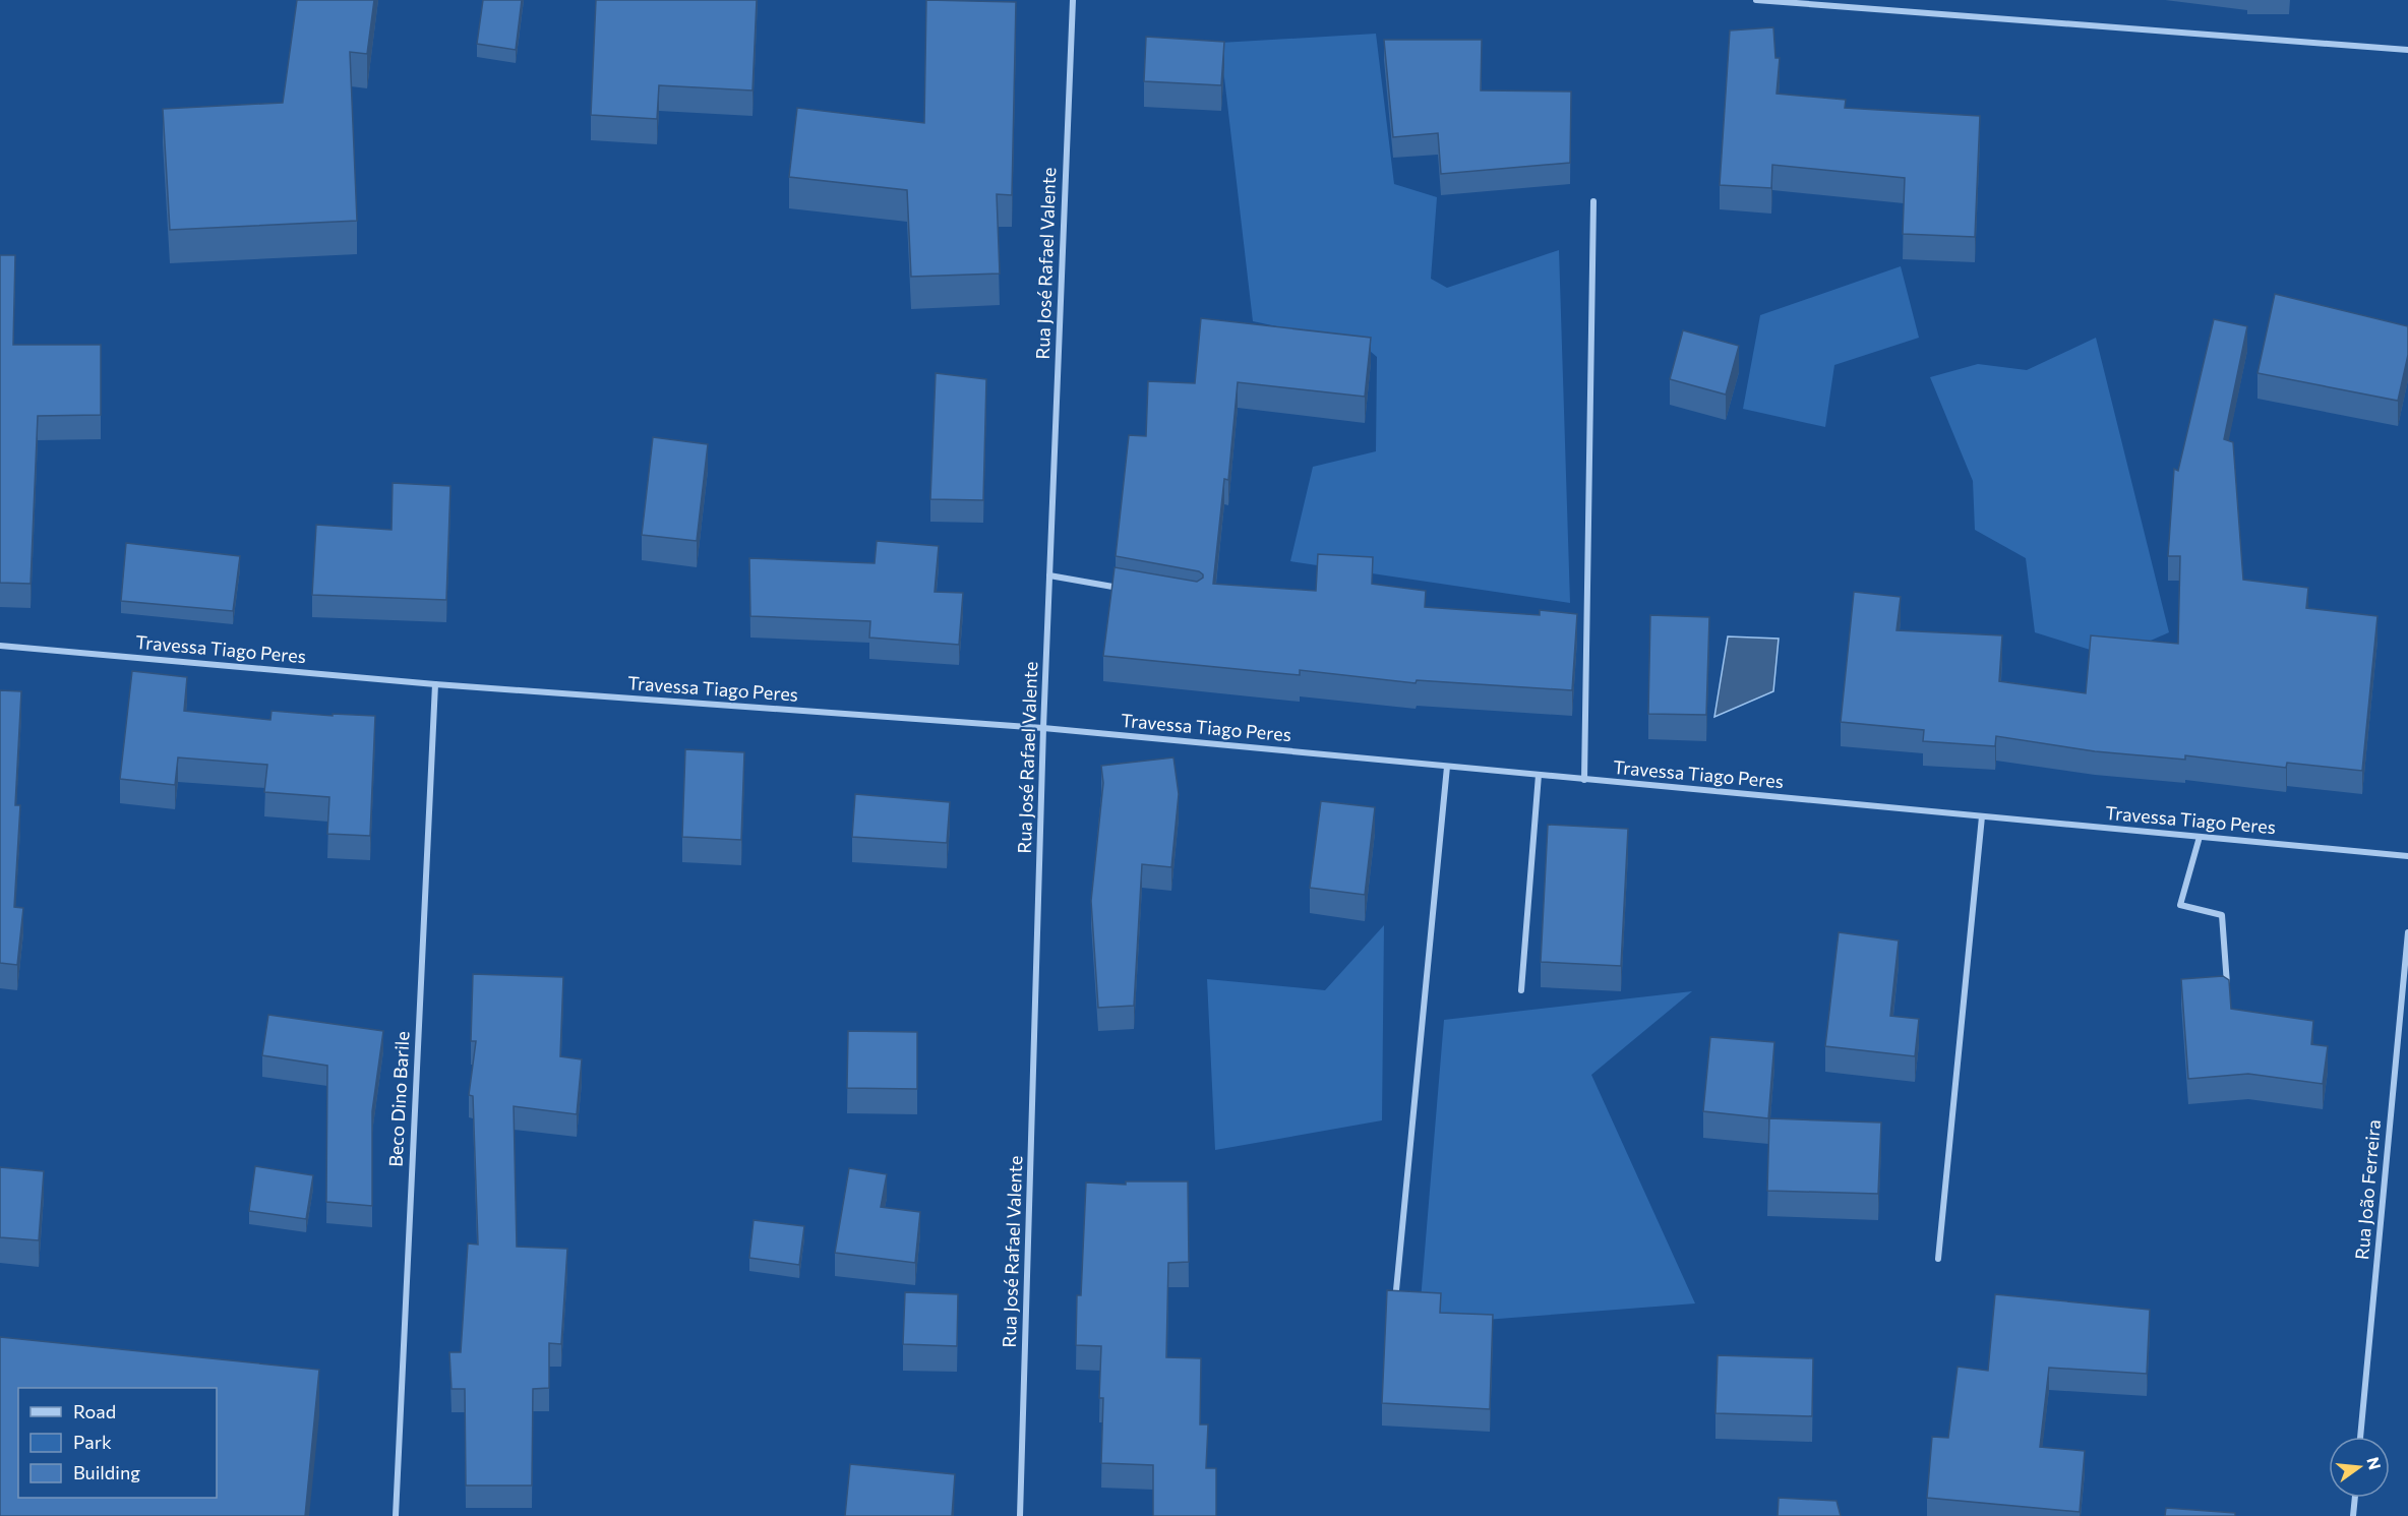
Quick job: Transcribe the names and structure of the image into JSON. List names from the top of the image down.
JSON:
{
  "streets": {
    "street": [
      "Rua José Rafael Valente",
      "Travessa Tiago Peres",
      "Beco Dino Barile",
      "Rua João Ferreira"
    ]
  },
  "crossings": [
    ["Rua José Rafael Valente", "Travessa Tiago Peres"],
    ["Travessa Tiago Peres", "Beco Dino Barile"]
  ],
  "legend": ["Road", "Park", "Building"],
  "north": "right"
}
